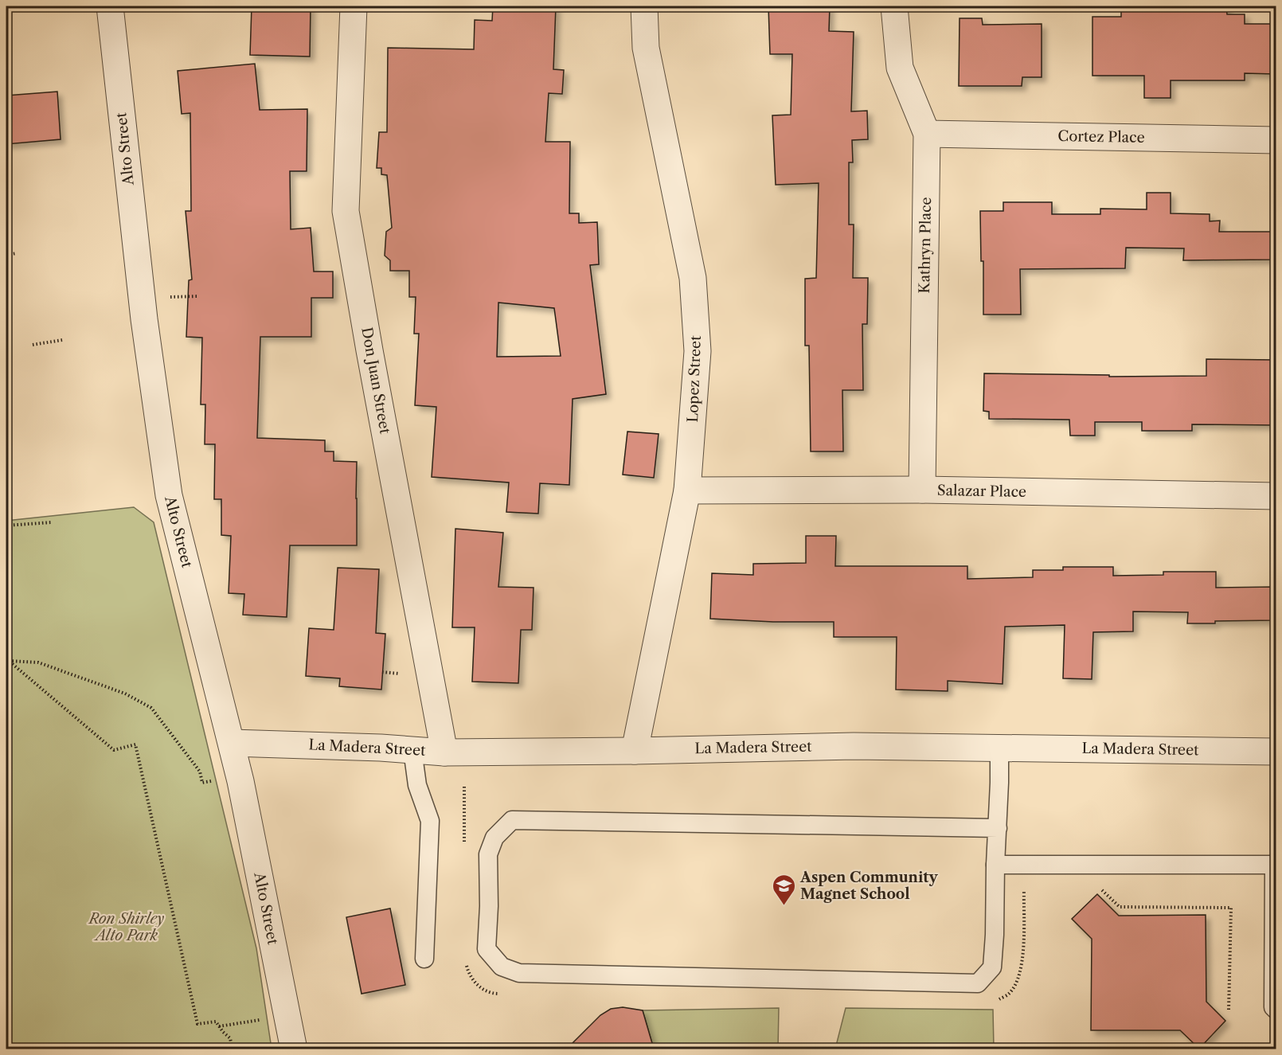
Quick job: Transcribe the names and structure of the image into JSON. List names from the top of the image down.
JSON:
{
  "streets": {
    "street": [
      "Cortez Place",
      "Alto Street",
      "Kathryn Place",
      "Lopez Street",
      "Don Juan Street",
      "Salazar Place",
      "La Madera Street"
    ]
  },
  "crossings": [
    ["Cortez Place", "Kathryn Place"],
    ["Alto Street", "La Madera Street"],
    ["Kathryn Place", "Salazar Place"],
    ["Lopez Street", "Salazar Place"],
    ["Lopez Street", "La Madera Street"],
    ["Don Juan Street", "La Madera Street"]
  ],
  "parks": ["Ron Shirley Alto Park"],
  "places": {
    "school or university": ["Aspen Community Magnet School"]
  }
}
